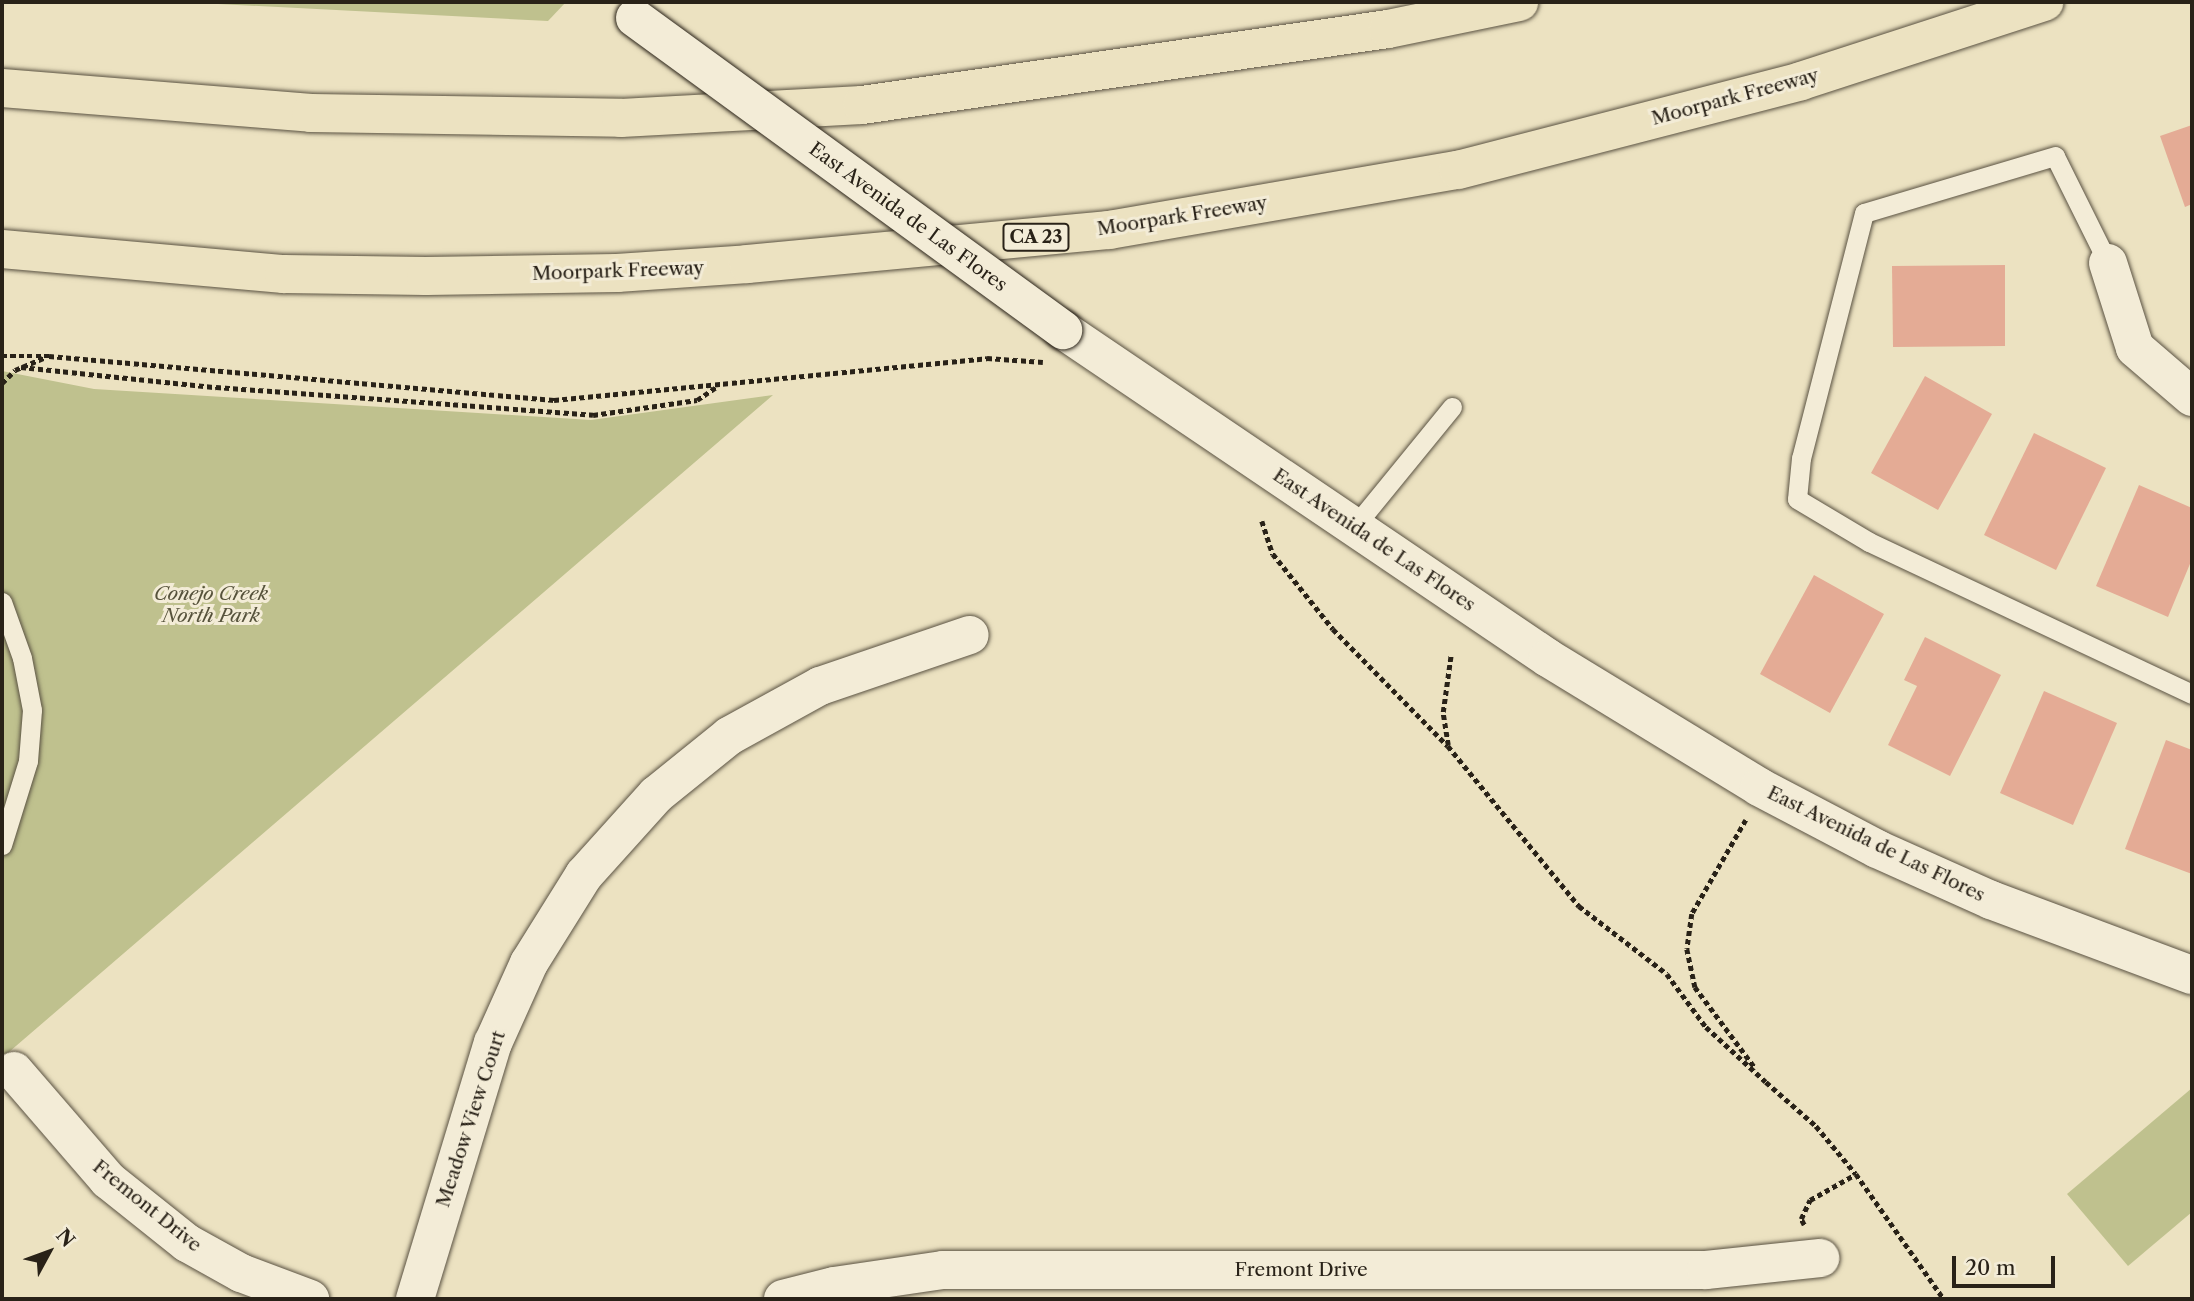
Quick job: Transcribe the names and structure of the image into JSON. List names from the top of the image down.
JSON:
{
  "streets": {
    "highway": ["Moorpark Freeway", "CA 23"],
    "street": ["East Avenida de Las Flores", "Meadow View Court", "Fremont Drive"]
  },
  "parks": ["Conejo Creek North Park"],
  "scale_bar": "20 m",
  "north": "top right"
}
